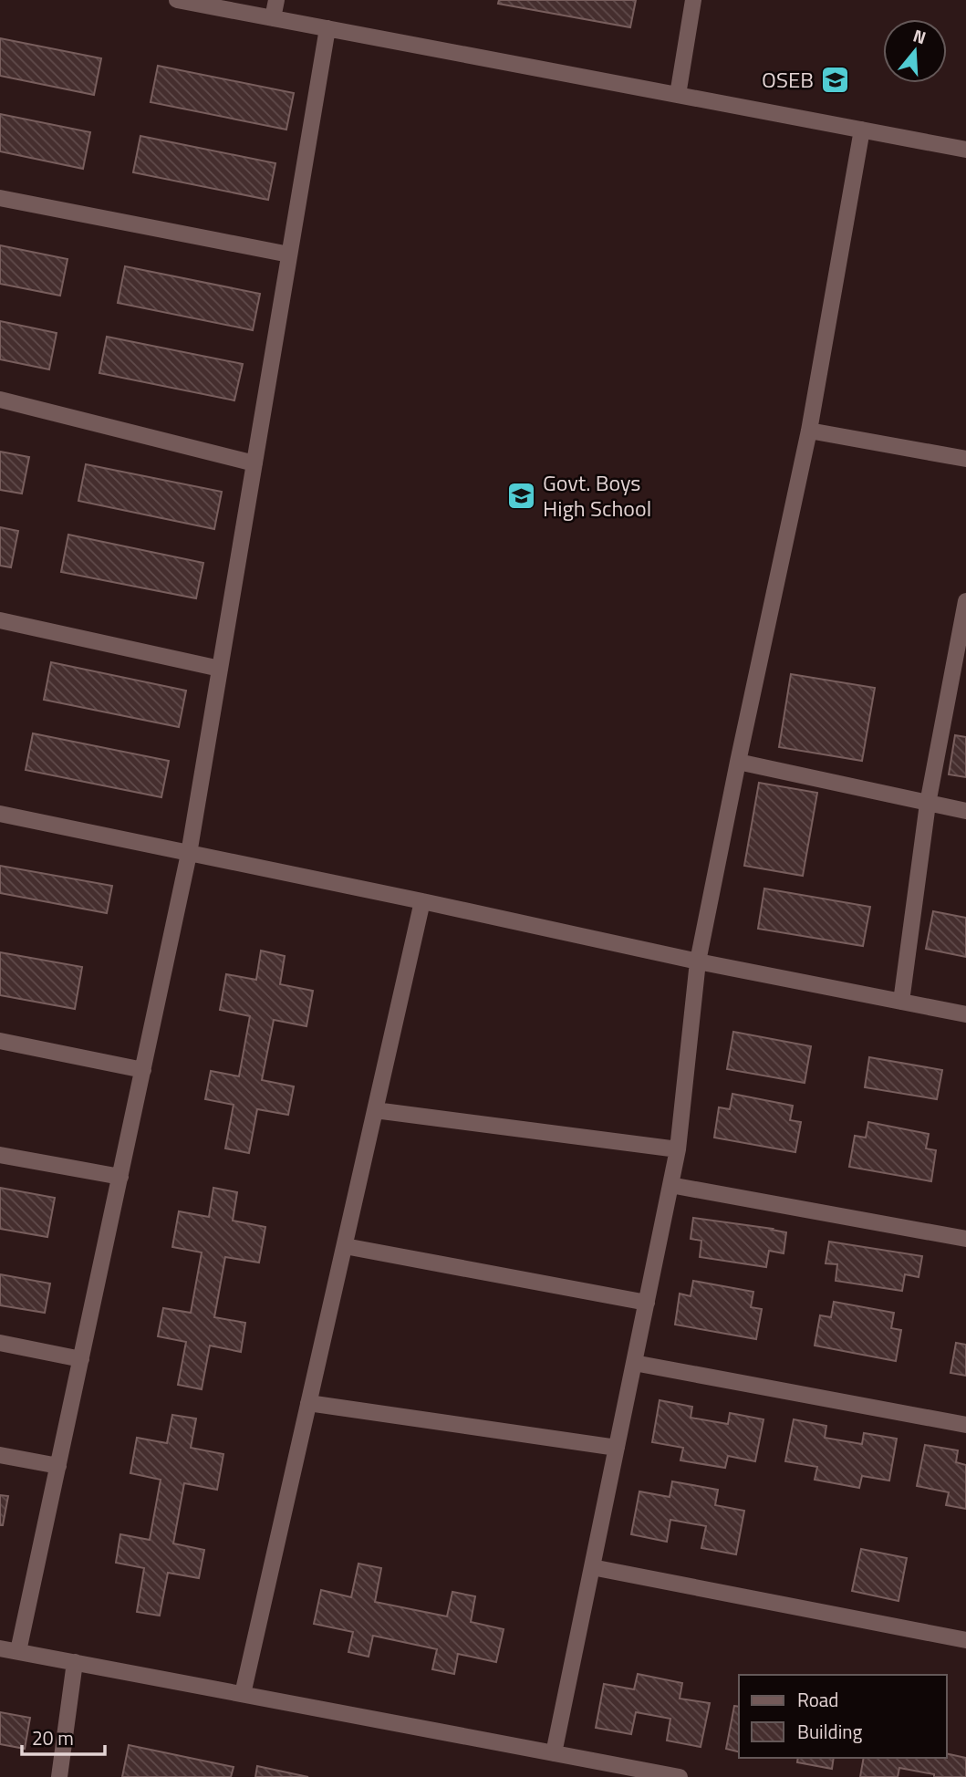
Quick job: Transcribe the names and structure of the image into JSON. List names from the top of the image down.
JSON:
{
  "places": {
    "school or university": ["OSEB", "Govt. Boys High School"]
  },
  "legend": ["Road", "Building"],
  "scale_bar": "20 m",
  "north": "top"
}
